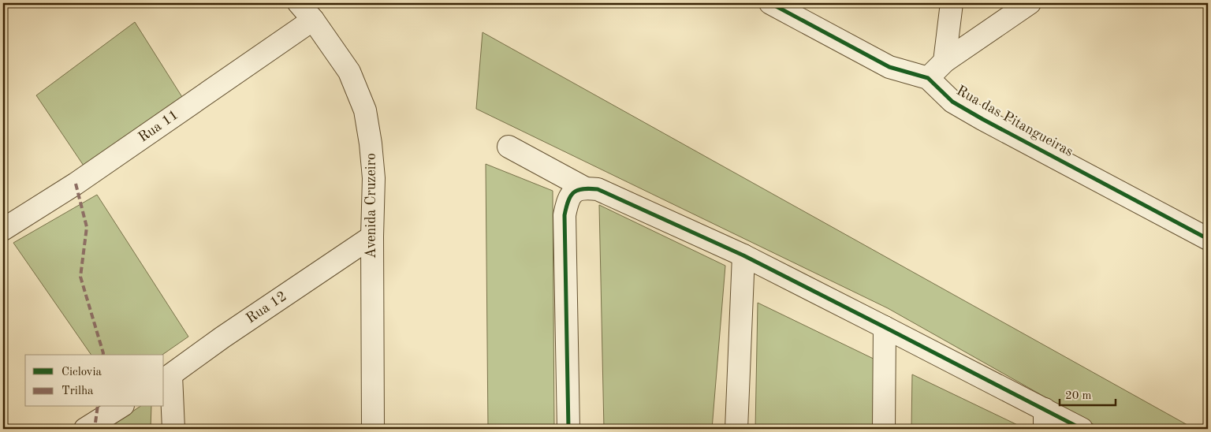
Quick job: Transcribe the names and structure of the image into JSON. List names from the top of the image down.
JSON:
{
  "streets": {
    "street": [
      "Rua das Pitangueiras",
      "Rua 11",
      "Avenida Cruzeiro",
      "Rua 12"
    ]
  },
  "crossings": [
    ["Rua 11", "Avenida Cruzeiro"],
    ["Avenida Cruzeiro", "Rua 12"]
  ],
  "legend": ["Ciclovia", "Trilha"],
  "scale_bar": "20 m"
}
